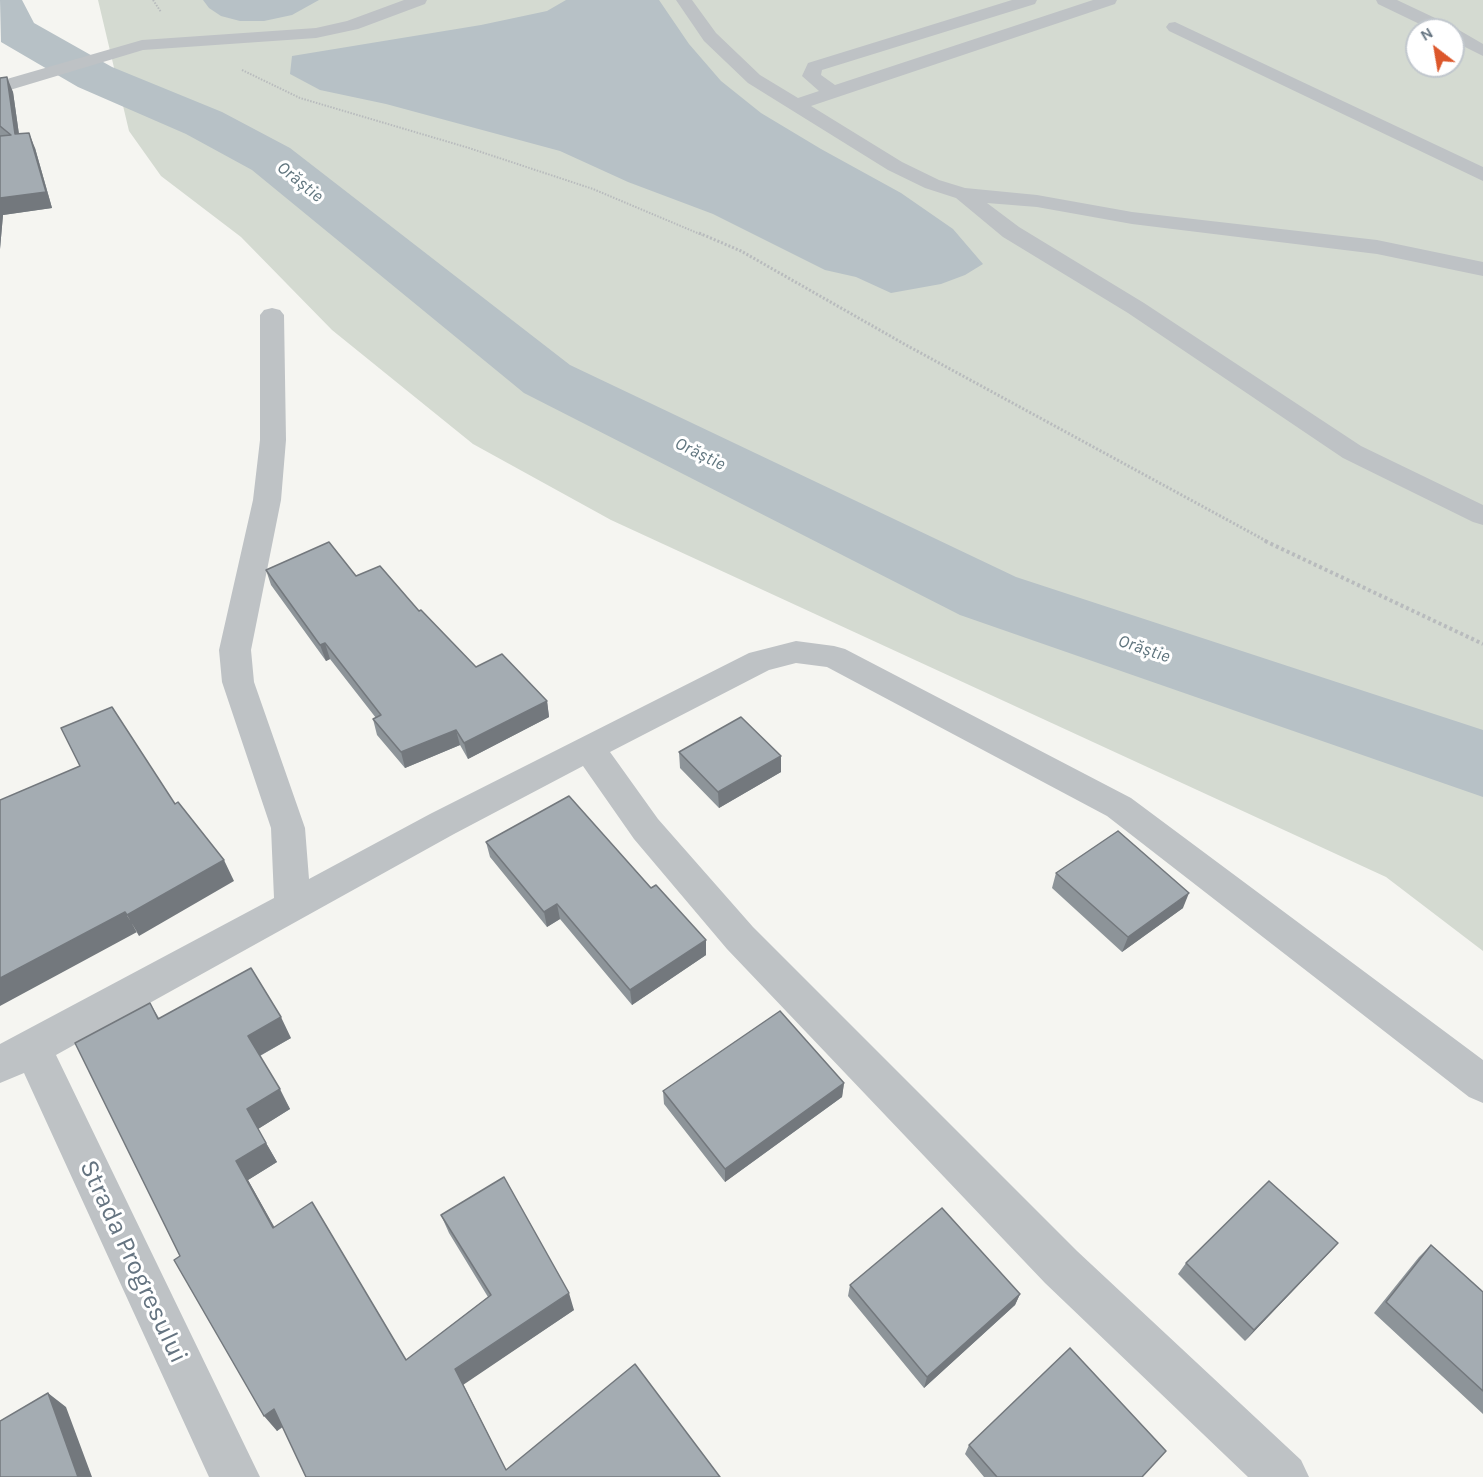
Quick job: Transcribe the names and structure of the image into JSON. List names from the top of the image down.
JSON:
{
  "streets": {
    "street": ["Strada Progresului"]
  },
  "water": ["Orăștie"],
  "north": "top left"
}
